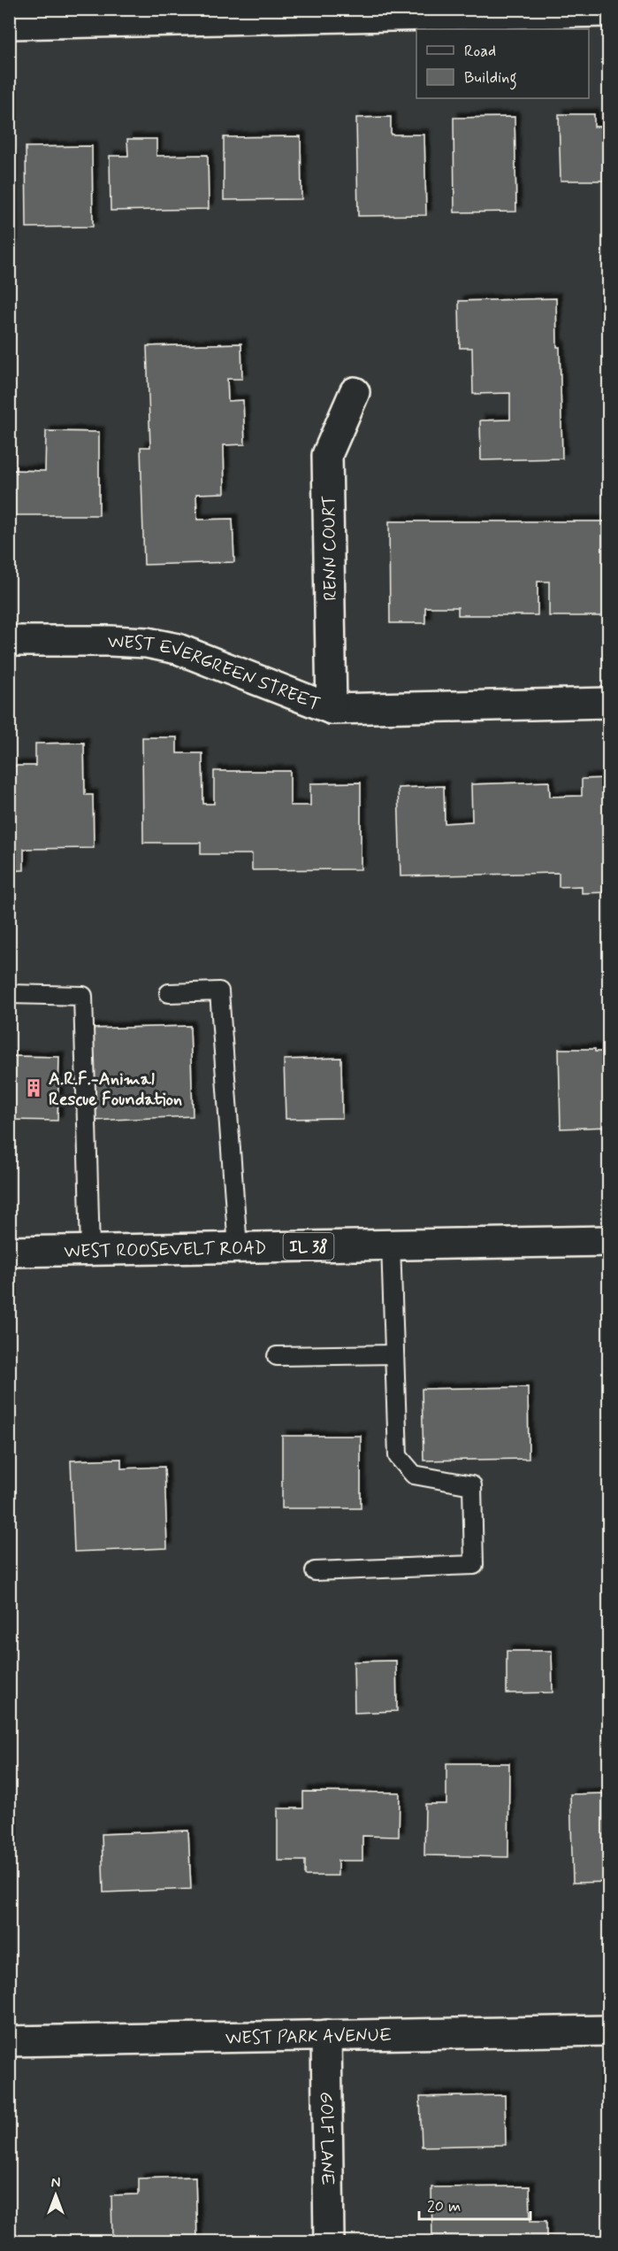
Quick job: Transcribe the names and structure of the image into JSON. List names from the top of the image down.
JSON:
{
  "streets": {
    "street": [
      "RENN COURT",
      "WEST EVERGREEN STREET",
      "IL 38",
      "WEST ROOSEVELT ROAD",
      "WEST PARK AVENUE",
      "GOLF LANE"
    ]
  },
  "crossings": [
    ["RENN COURT", "WEST EVERGREEN STREET"],
    ["WEST PARK AVENUE", "GOLF LANE"]
  ],
  "places": {
    "building": ["A.R.F.-Animal Rescue Foundation"]
  },
  "legend": ["Road", "Building"],
  "scale_bar": "20 m",
  "north": "top"
}
